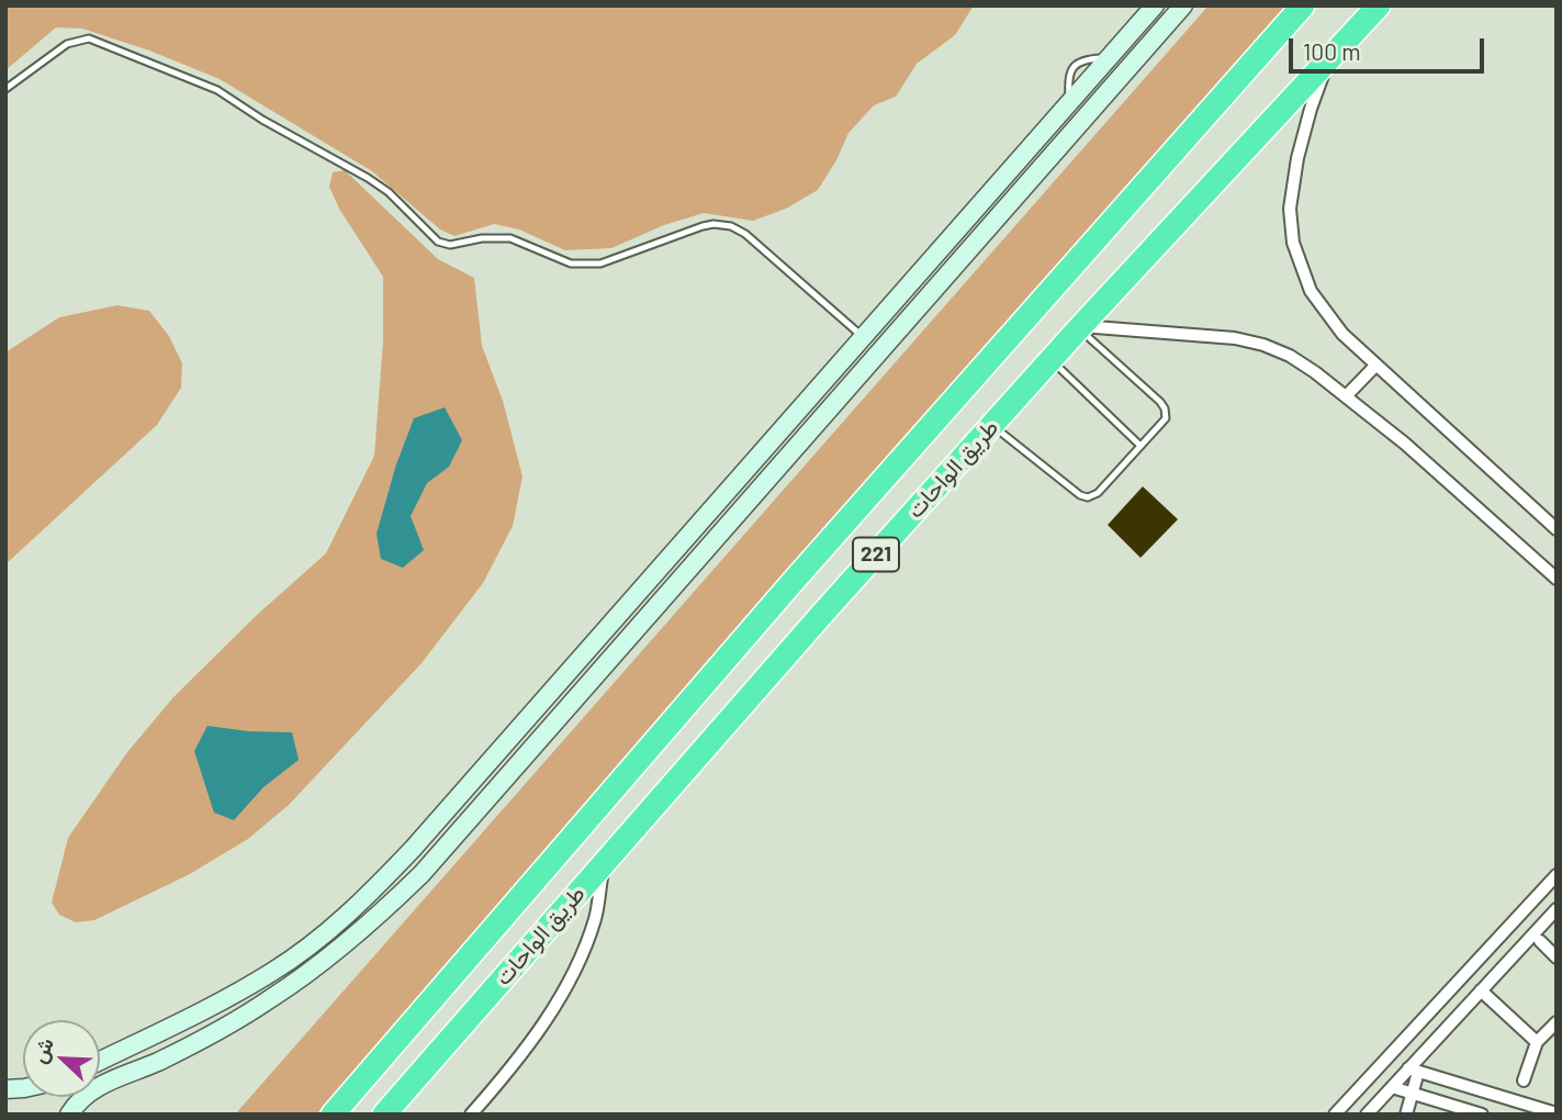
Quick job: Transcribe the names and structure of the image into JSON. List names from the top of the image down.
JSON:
{
  "streets": {
    "highway": ["طريق الواحات", "221"]
  },
  "scale_bar": "100 m",
  "north": "top left"
}
